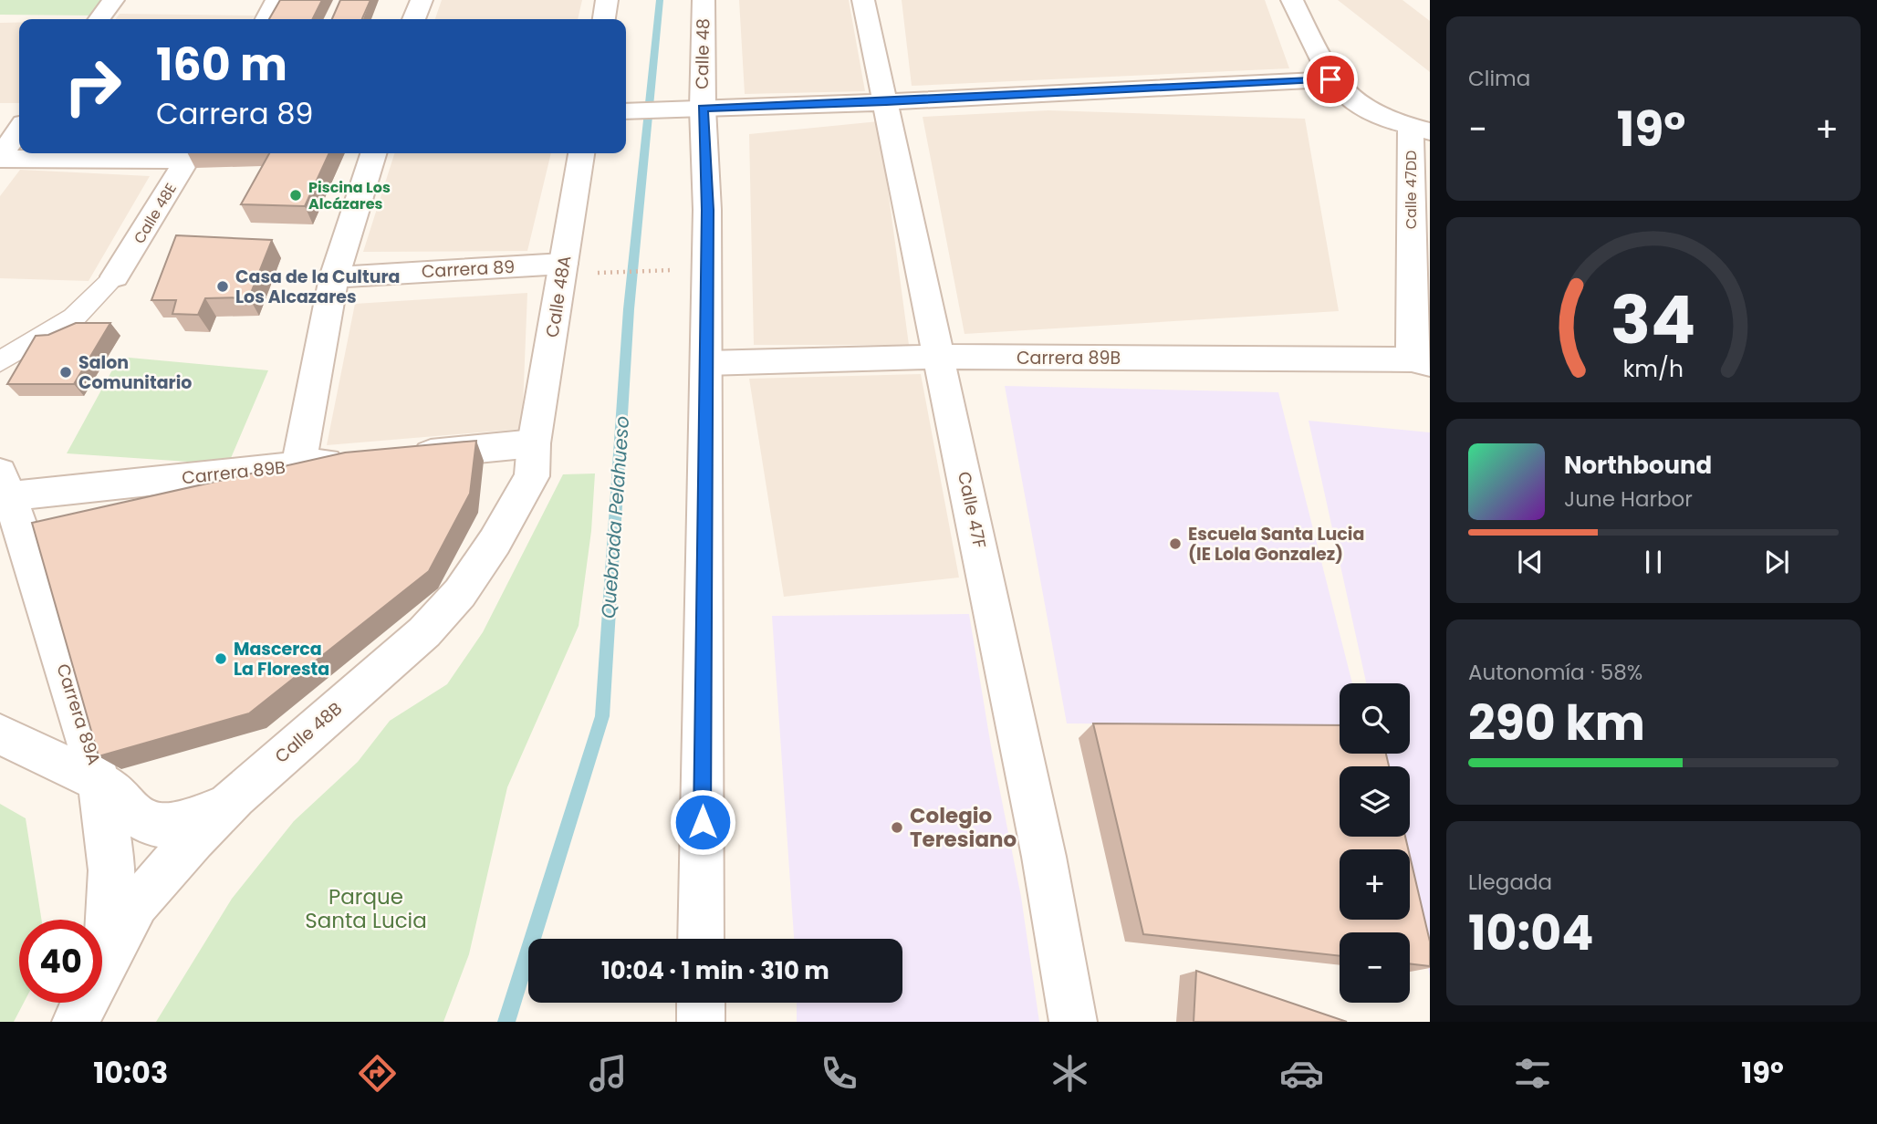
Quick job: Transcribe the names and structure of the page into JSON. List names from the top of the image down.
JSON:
{
  "streets": {
    "street": [
      "Calle 48",
      "Calle 47DD",
      "Calle 48E",
      "Carrera 89",
      "Calle 48A",
      "Carrera 89B",
      "Calle 47F",
      "Carrera 89A",
      "Calle 48B"
    ]
  },
  "crossings": [
    ["Calle 48", "Carrera 89B"],
    ["Calle 47DD", "Carrera 89B"],
    ["Carrera 89", "Calle 48A"],
    ["Calle 48A", "Calle 48B"],
    ["Carrera 89B", "Calle 47F"],
    ["Carrera 89B", "Carrera 89A"],
    ["Carrera 89A", "Calle 48B"]
  ],
  "water": ["Quebrada Pelahueso"],
  "parks": ["Parque Santa Lucia"],
  "places": [
    "Piscina Los Alcázares",
    "Casa de la Cultura Los Alcazares",
    "Salon Comunitario",
    "Escuela Santa Lucia (IE Lola Gonzalez)",
    "Mascerca La Floresta",
    "Colegio Teresiano"
  ],
  "page": {
    "tile": [
      "Clima",
      ["Autonomía · 58%", "290 km"],
      ["Llegada", "10:04"]
    ],
    "turn": ["160 m", "Carrera 89"],
    "heat": ["−", "19°", "+"],
    "song": ["Northbound", "June Harbor"],
    "map_buttons": ["+", "−"],
    "limit": "40",
    "trip": "10:04 · 1 min · 310 m",
    "tabs": ["10:03", "19°"],
    "gauge": ["34", "km/h"]
  }
}
